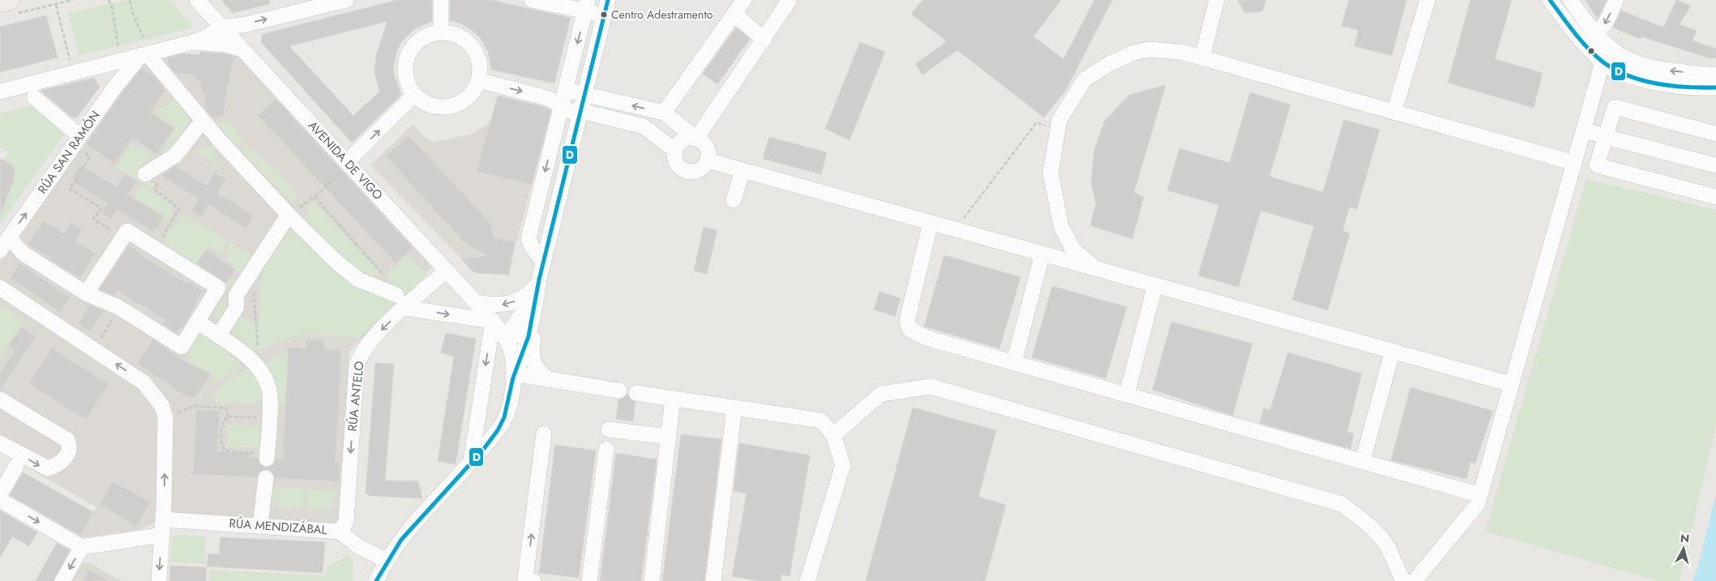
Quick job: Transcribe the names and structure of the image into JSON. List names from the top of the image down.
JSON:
{
  "streets": {
    "street": [
      "RÚA SAN RAMÓN",
      "AVENIDA DE VIGO",
      "RÚA ANTELO",
      "RÚA MENDIZÁBAL"
    ]
  },
  "crossings": [
    ["AVENIDA DE VIGO", "RÚA ANTELO"],
    ["RÚA ANTELO", "RÚA MENDIZÁBAL"]
  ],
  "places": ["Centro Adestramento"],
  "lines": ["transit line D"],
  "north": "top"
}
